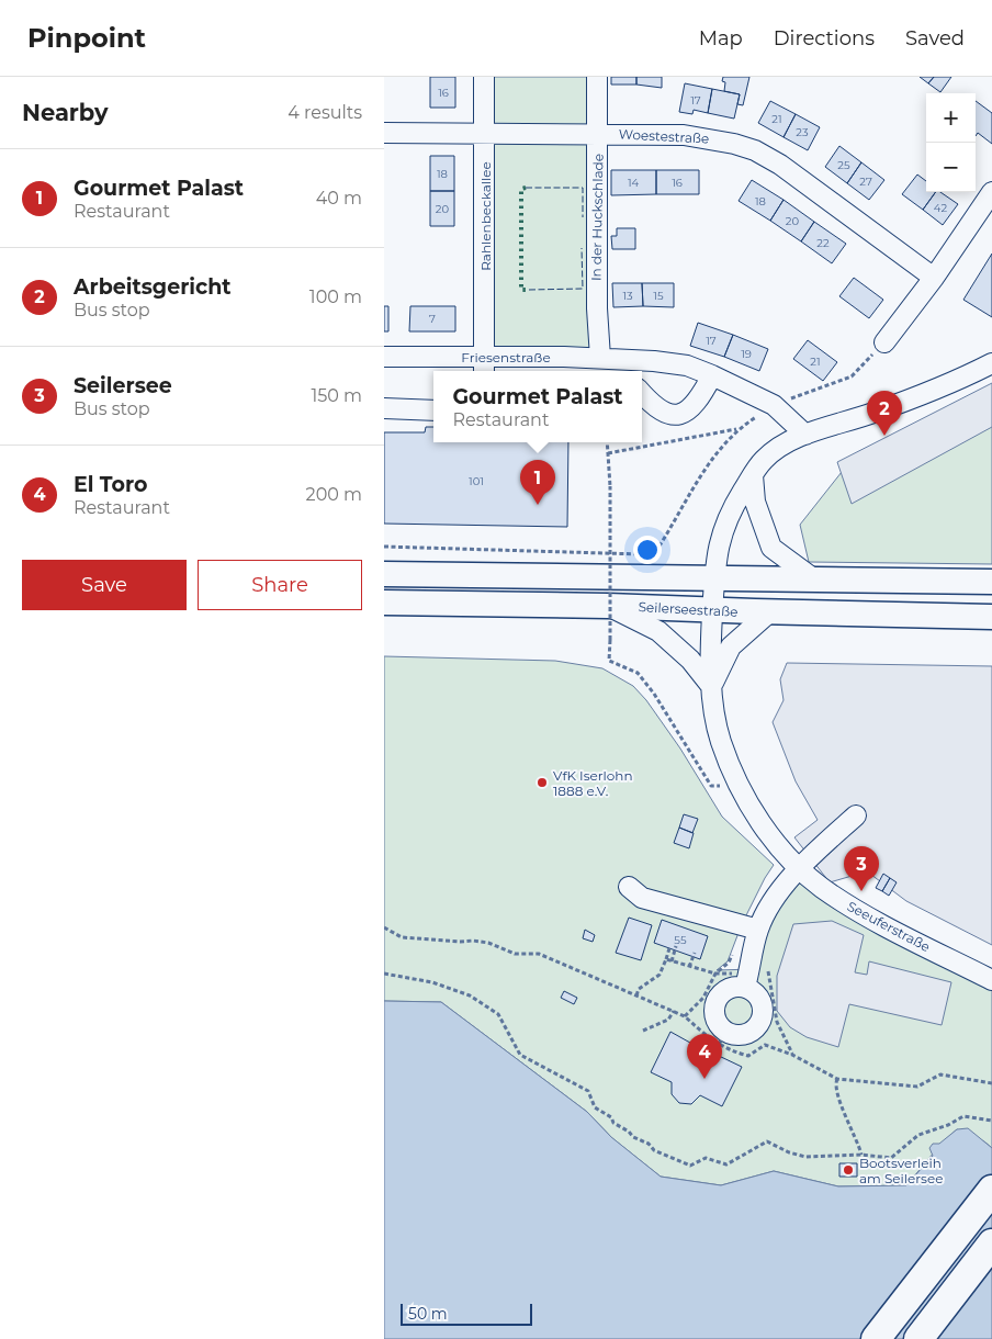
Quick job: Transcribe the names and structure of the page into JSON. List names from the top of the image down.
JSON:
{
  "streets": {
    "main road": ["Seilerseestraße"],
    "street": [
      "Woestestraße",
      "Rahlenbeckallee",
      "In der Huckschlade",
      "Friesenstraße",
      "Seeuferstraße"
    ]
  },
  "crossings": [
    ["Woestestraße", "Rahlenbeckallee"],
    ["Woestestraße", "In der Huckschlade"],
    ["Rahlenbeckallee", "Friesenstraße"],
    ["In der Huckschlade", "Friesenstraße"],
    ["Friesenstraße", "Seeuferstraße"],
    ["Seilerseestraße", "Seeuferstraße"]
  ],
  "places": ["VfK Iserlohn 1888 e.V.", "Bootsverleih am Seilersee"],
  "house_numbers": [
    "16",
    "17",
    "21",
    "23",
    "25",
    "18",
    "27",
    "14",
    "16",
    "18",
    "42",
    "20",
    "20",
    "22",
    "13",
    "15",
    "7",
    "17",
    "19",
    "21",
    "101",
    "55"
  ],
  "scale_bar": "50 m",
  "page": {
    "header": "Pinpoint",
    "nav": ["Map", "Directions", "Saved"],
    "heading": ["Nearby", "4 results"],
    "map_buttons": ["+", "−"],
    "list": [
      {
        "mark": "1",
        "name": "Gourmet Palast",
        "note": "Restaurant",
        "value": "40 m"
      },
      {
        "mark": "2",
        "name": "Arbeitsgericht",
        "note": "Bus stop",
        "value": "100 m"
      },
      {
        "mark": "3",
        "name": "Seilersee",
        "note": "Bus stop",
        "value": "150 m"
      },
      {
        "mark": "4",
        "name": "El Toro",
        "note": "Restaurant",
        "value": "200 m"
      }
    ],
    "popup": ["Gourmet Palast", "Restaurant"],
    "pins": [
      "2",
      "1",
      "3",
      "4"
    ],
    "buttons": ["Save", "Share"],
    "scale": "50 m"
  }
}
